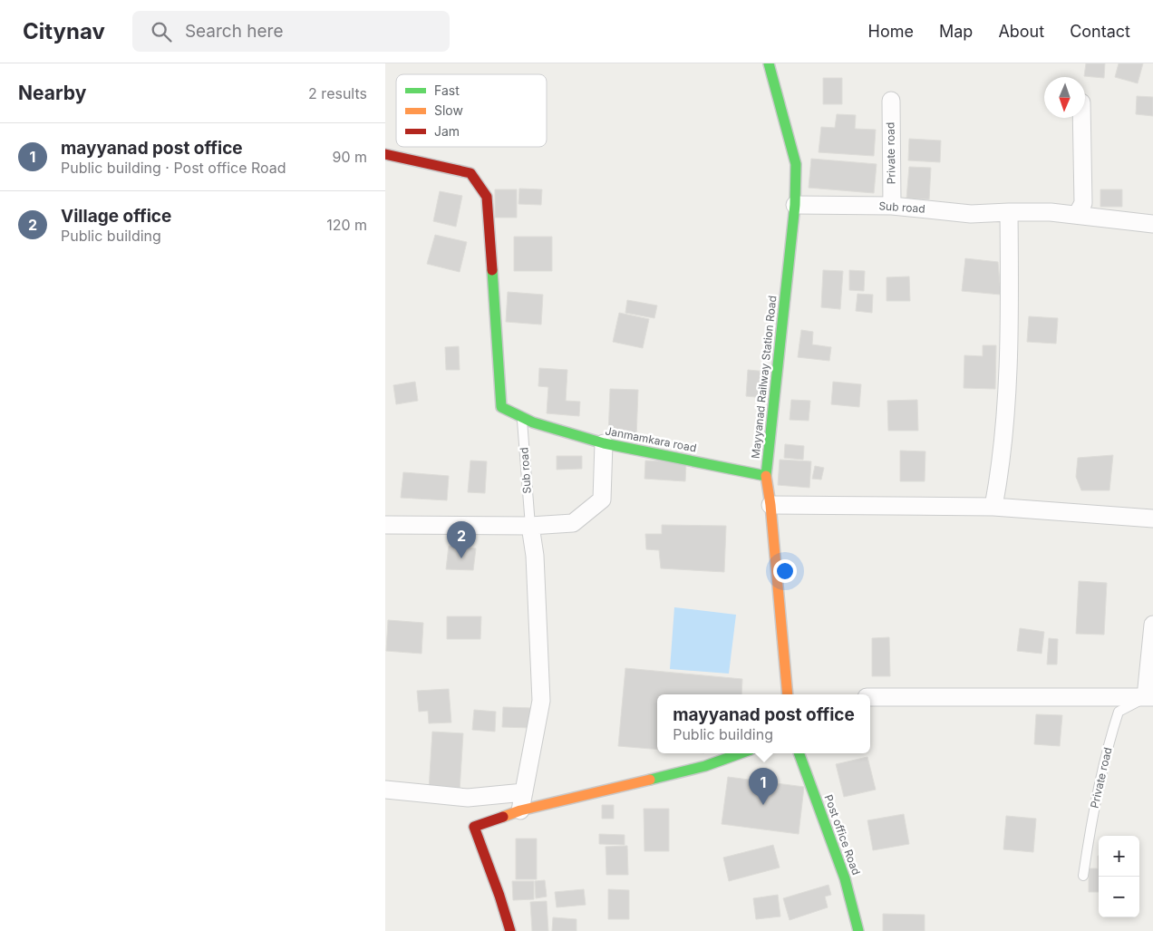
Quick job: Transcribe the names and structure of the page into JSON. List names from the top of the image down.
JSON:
{
  "streets": {
    "street": [
      "Private road",
      "Sub road",
      "Mayyanad Railway Station Road",
      "Janmamkara road",
      "Post office Road"
    ]
  },
  "crossings": [
    ["Private road", "Sub road"],
    ["Sub road", "Mayyanad Railway Station Road"],
    ["Sub road", "Janmamkara road"],
    ["Mayyanad Railway Station Road", "Janmamkara road"]
  ],
  "legend": ["Fast", "Slow", "Jam"],
  "north": "bottom",
  "page": {
    "header": "Citynav",
    "search": "Search here",
    "nav": [
      "Home",
      "Map",
      "About",
      "Contact"
    ],
    "heading": ["Nearby", "2 results"],
    "list": [
      {
        "mark": "1",
        "name": "mayyanad post office",
        "note": "Public building · Post office Road",
        "value": "90 m"
      },
      {
        "mark": "2",
        "name": "Village office",
        "note": "Public building",
        "value": "120 m"
      }
    ],
    "pins": ["2", "1"],
    "popup": ["mayyanad post office", "Public building"],
    "map_buttons": ["+", "−"]
  }
}
